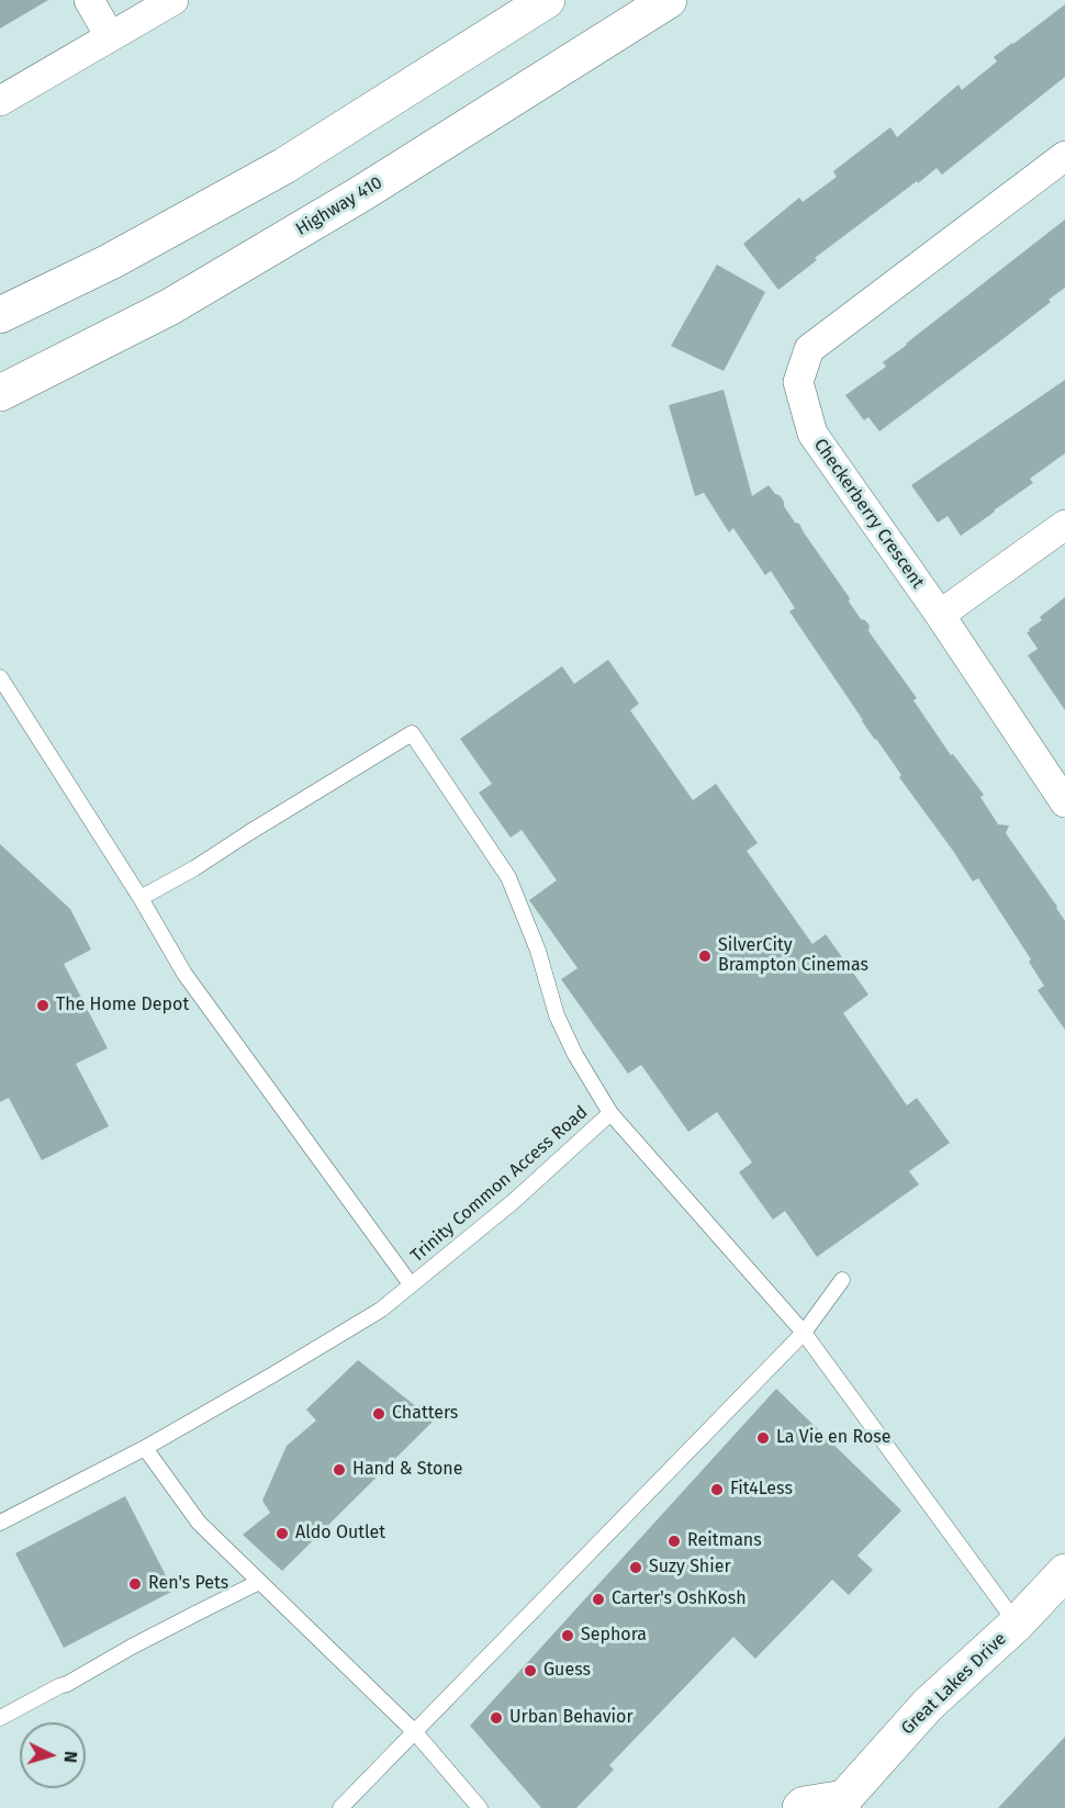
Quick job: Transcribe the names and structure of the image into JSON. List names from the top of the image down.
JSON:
{
  "streets": {
    "main road": ["Highway 410", "Great Lakes Drive"],
    "street": ["Checkerberry Crescent"],
    "lane": ["Trinity Common Access Road"]
  },
  "places": [
    "SilverCity Brampton Cinemas",
    "The Home Depot",
    "Chatters",
    "La Vie en Rose",
    "Hand & Stone",
    "Fit4Less",
    "Aldo Outlet",
    "Reitmans",
    "Suzy Shier",
    "Ren's Pets",
    "Carter's OshKosh",
    "Sephora",
    "Guess",
    "Urban Behavior"
  ],
  "north": "right"
}
